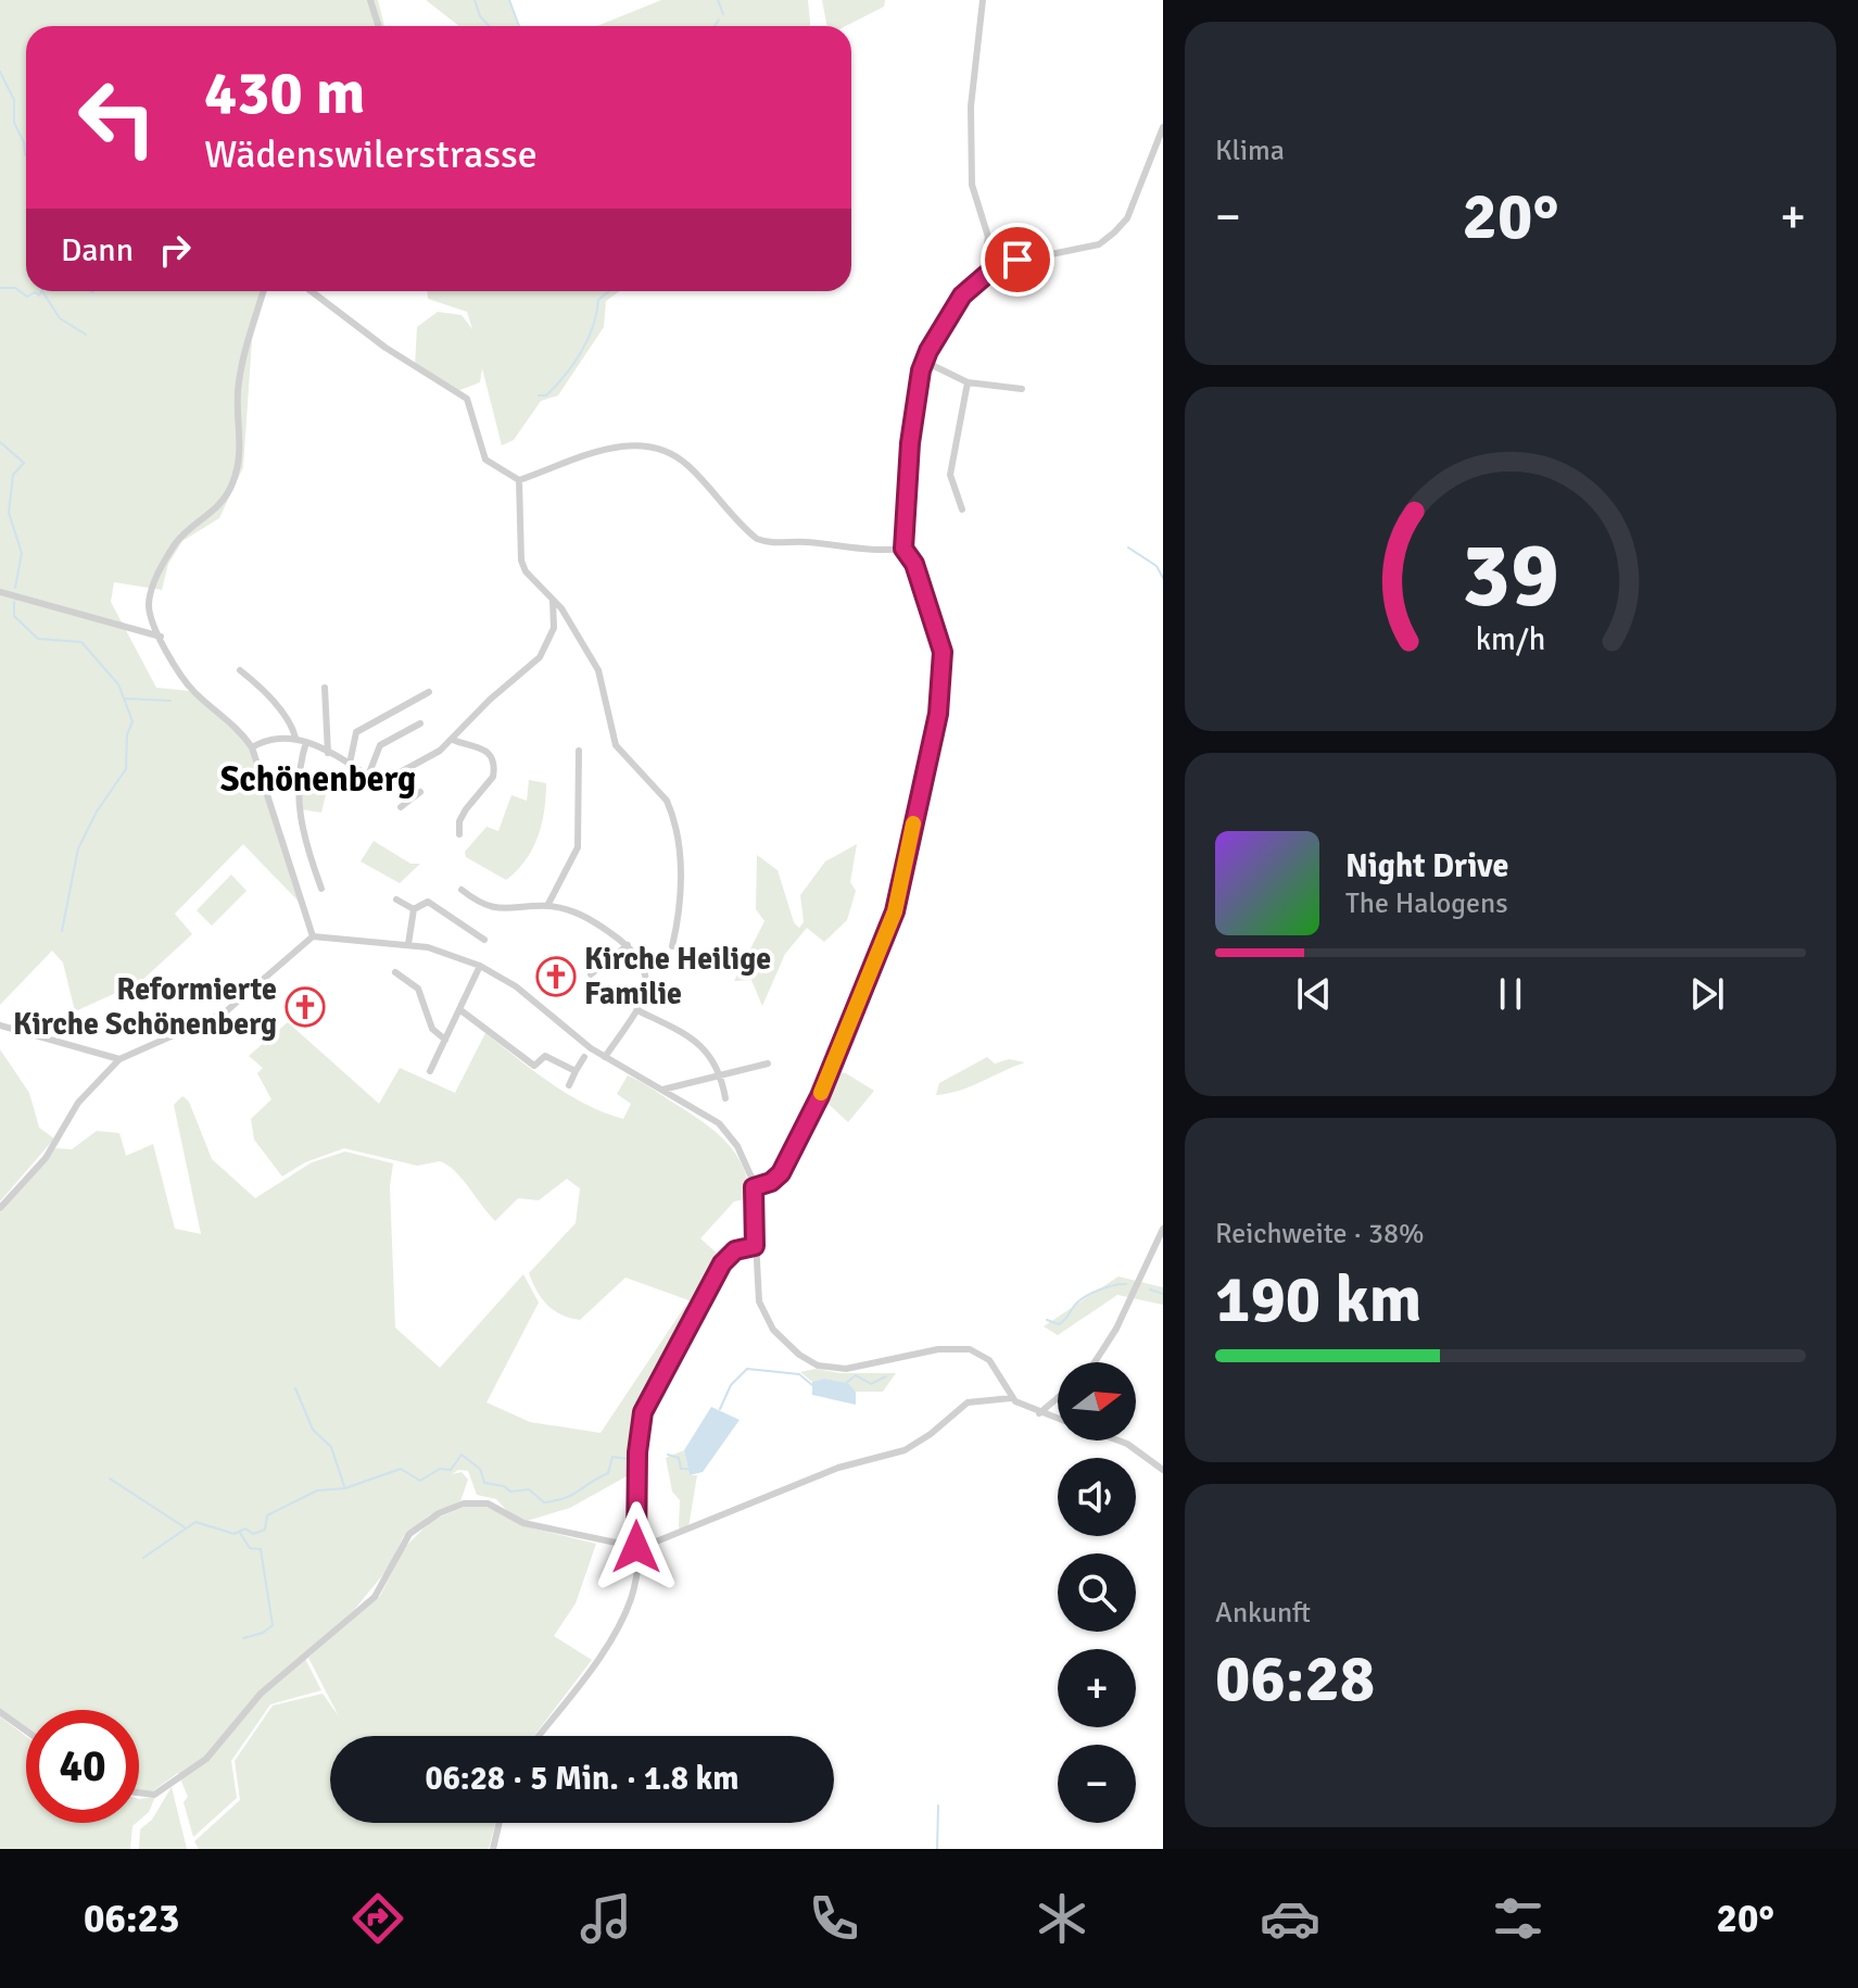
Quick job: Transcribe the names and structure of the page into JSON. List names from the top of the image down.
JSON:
{
  "districts": ["Schönenberg"],
  "places": {
    "church": ["Kirche Heilige Familie", "Reformierte Kirche Schönenberg"]
  },
  "north": "right",
  "page": {
    "tile": [
      "Klima",
      ["Reichweite · 38%", "190 km"],
      ["Ankunft", "06:28"]
    ],
    "turn": ["430 m", "Wädenswilerstrasse"],
    "heat": ["−", "20°", "+"],
    "then": "Dann",
    "song": ["Night Drive", "The Halogens"],
    "map_buttons": ["+", "−"],
    "limit": "40",
    "trip": "06:28 · 5 Min. · 1.8 km",
    "tabs": ["06:23", "20°"],
    "gauge": ["39", "km/h"]
  }
}
